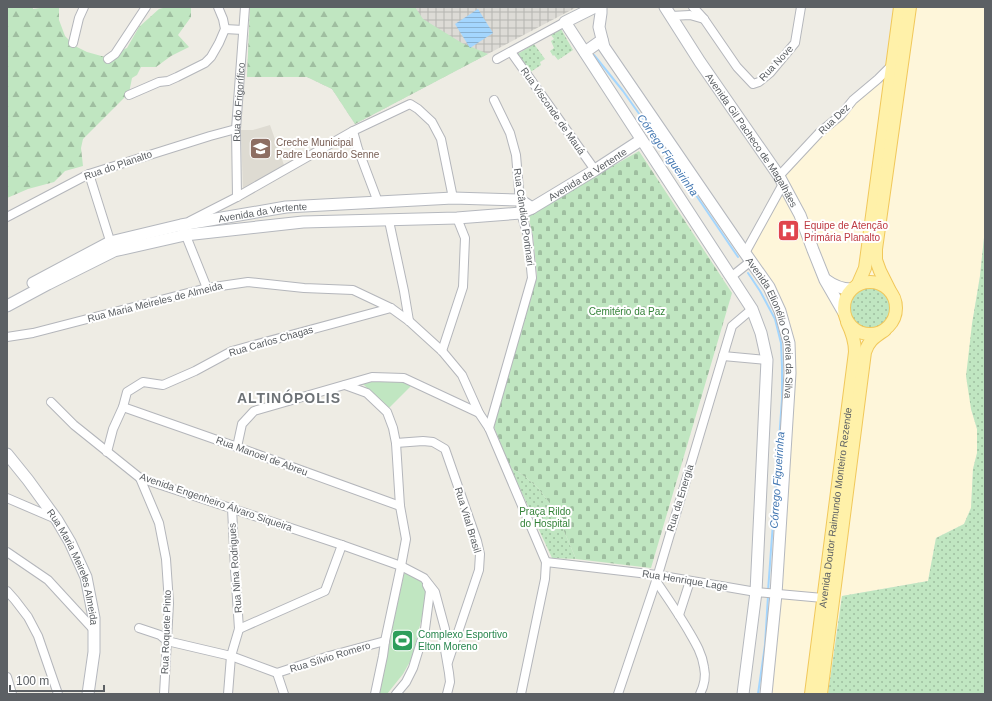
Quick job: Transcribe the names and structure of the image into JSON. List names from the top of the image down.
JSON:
{
  "streets": {
    "main road": ["Avenida Doutor Raimundo Monteiro Rezende"],
    "street": [
      "Rua Nove",
      "Rua do Frigorífico",
      "Rua Visconde de Mauá",
      "Rua Dez",
      "Avenida Gil Pacheco de Magalhães",
      "Rua do Planalto",
      "Avenida da Vertente",
      "Rua Cândido Portinari",
      "Rua Maria Meireles de Almeida",
      "Avenida Elionélio Correia da Silva",
      "Rua Carlos Chagas",
      "Rua Manoel de Abreu",
      "Rua da Energia",
      "Avenida Engenheiro Álvaro Siqueira",
      "Rua Vital Brasil",
      "Rua Maria Meireles Almeida",
      "Rua Nina Rodrigues",
      "Rua Henrique Lage",
      "Rua Roquete Pinto",
      "Rua Sílvio Romero"
    ]
  },
  "crossings": [
    ["Rua Nove", "Avenida Gil Pacheco de Magalhães"],
    ["Rua do Frigorífico", "Rua do Planalto"],
    ["Rua Visconde de Mauá", "Avenida da Vertente"],
    ["Rua Dez", "Avenida Gil Pacheco de Magalhães"],
    ["Avenida Gil Pacheco de Magalhães", "Avenida Doutor Raimundo Monteiro Rezende"],
    ["Avenida da Vertente", "Rua Cândido Portinari"],
    ["Avenida da Vertente", "Avenida Elionélio Correia da Silva"],
    ["Rua Cândido Portinari", "Rua Maria Meireles de Almeida"],
    ["Rua Maria Meireles de Almeida", "Rua Carlos Chagas"],
    ["Rua Maria Meireles de Almeida", "Rua Henrique Lage"],
    ["Avenida Elionélio Correia da Silva", "Rua da Energia"],
    ["Avenida Elionélio Correia da Silva", "Rua Henrique Lage"],
    ["Rua Carlos Chagas", "Rua Manoel de Abreu"],
    ["Rua Carlos Chagas", "Avenida Engenheiro Álvaro Siqueira"],
    ["Rua da Energia", "Rua Henrique Lage"],
    ["Avenida Engenheiro Álvaro Siqueira", "Rua Nina Rodrigues"],
    ["Avenida Engenheiro Álvaro Siqueira", "Rua Roquete Pinto"],
    ["Avenida Doutor Raimundo Monteiro Rezende", "Rua Henrique Lage"],
    ["Rua Roquete Pinto", "Rua Sílvio Romero"]
  ],
  "districts": ["ALTINÓPOLIS"],
  "water": ["Córrego Figueirinha"],
  "parks": ["Cemitério da Paz", "Praça Rildo do Hospital"],
  "places": {
    "school or university": ["Creche Municipal Padre Leonardo Senne"],
    "hospital": ["Equipe de Atenção Primária Planalto"],
    "sports": ["Complexo Esportivo Elton Moreno"]
  },
  "scale_bar": "100 m"
}
